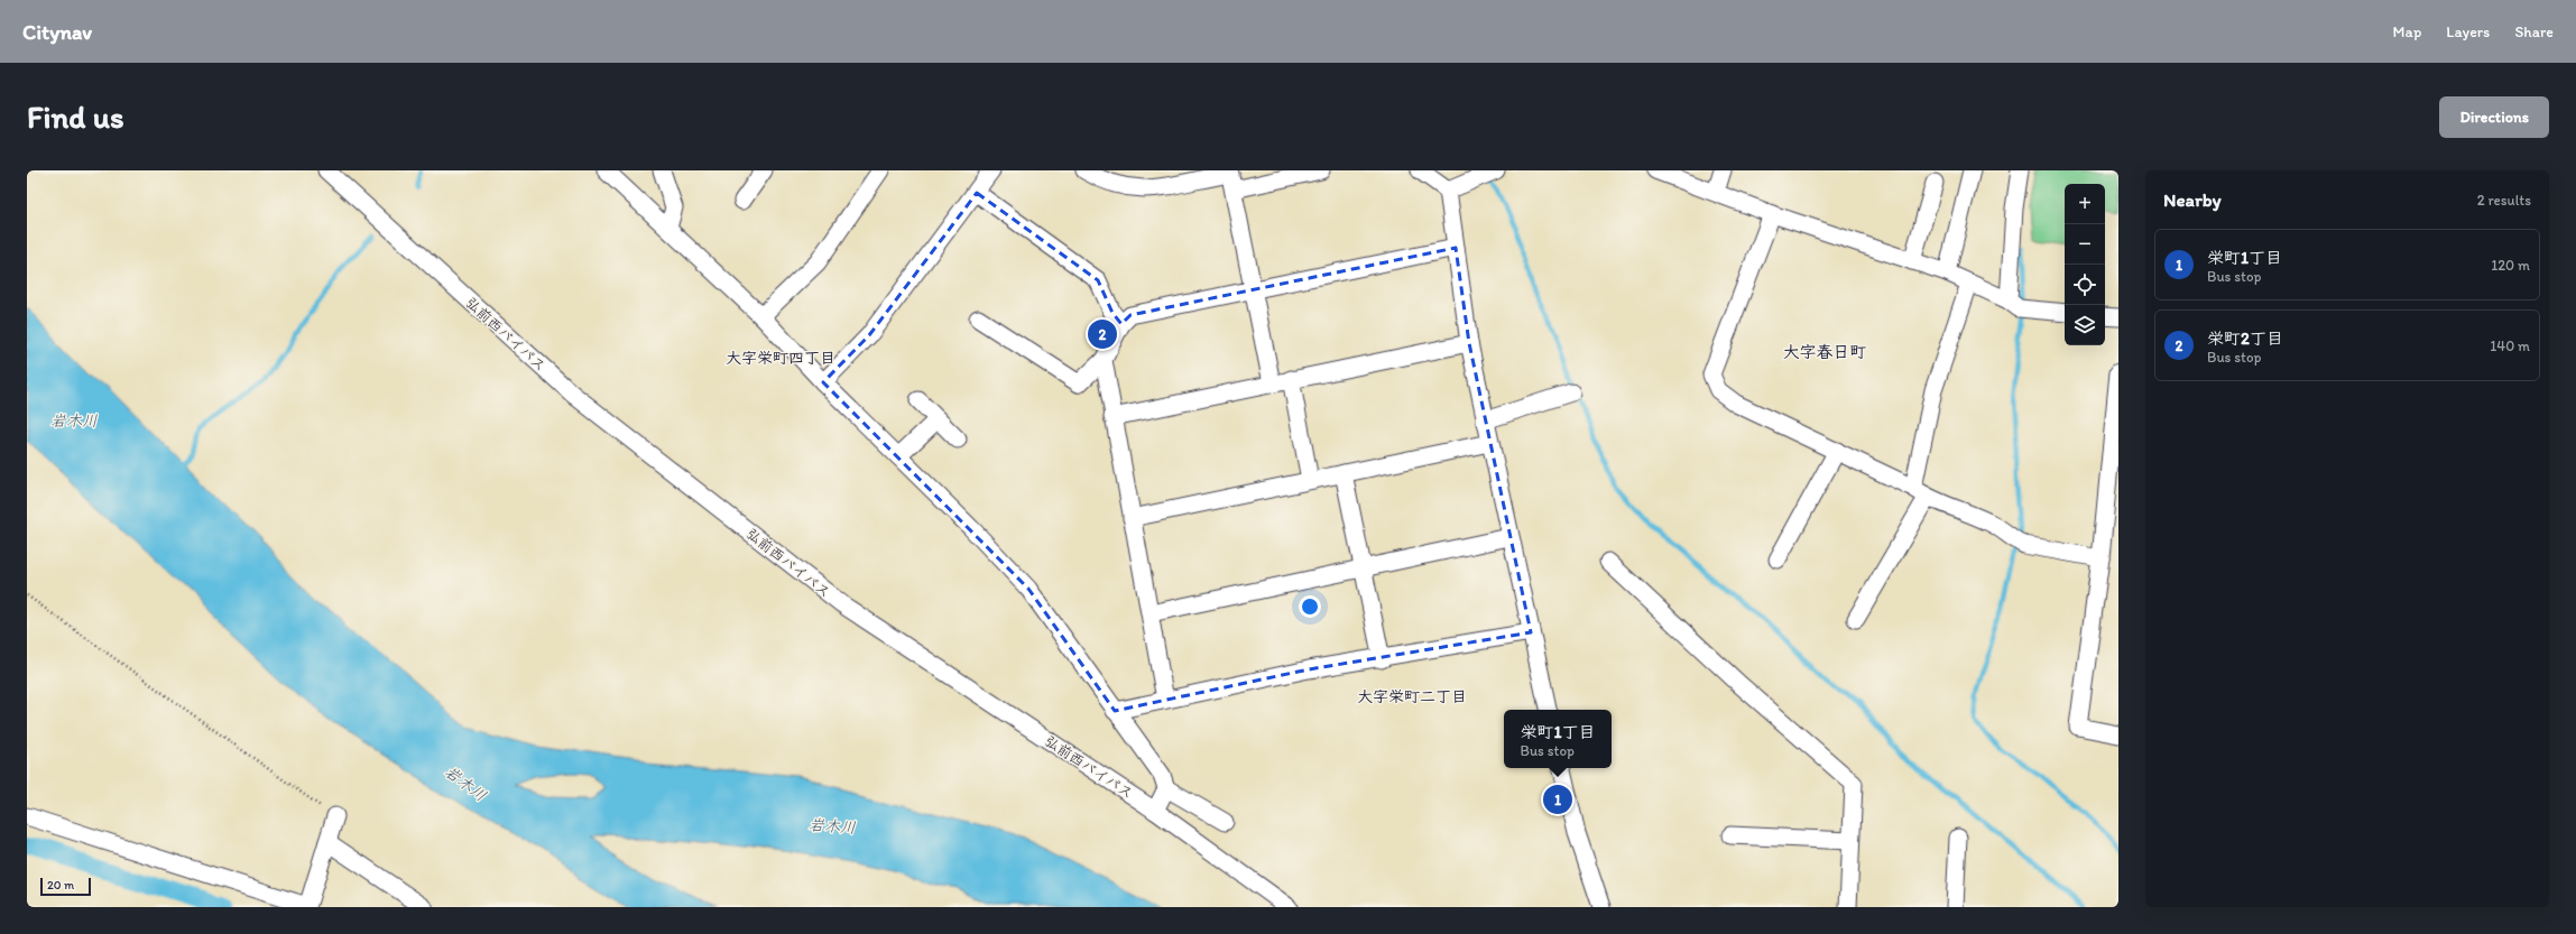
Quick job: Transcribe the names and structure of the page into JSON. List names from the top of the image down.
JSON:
{
  "streets": {
    "street": ["弘前西バイパス"]
  },
  "districts": ["大字春日町", "大字栄町四丁目", "大字栄町二丁目"],
  "water": ["岩木川"],
  "scale_bar": "20 m",
  "page": {
    "header": "Citynav",
    "nav": ["Map", "Layers", "Share"],
    "buttons": "Directions",
    "title": "Find us",
    "heading": ["Nearby", "2 results"],
    "map_buttons": ["+", "−"],
    "list": [
      {
        "mark": "1",
        "name": "栄町1丁目",
        "note": "Bus stop",
        "value": "120 m"
      },
      {
        "mark": "2",
        "name": "栄町2丁目",
        "note": "Bus stop",
        "value": "140 m"
      }
    ],
    "pins": ["2", "1"],
    "popup": ["栄町1丁目", "Bus stop"],
    "scale": "20 m"
  }
}
